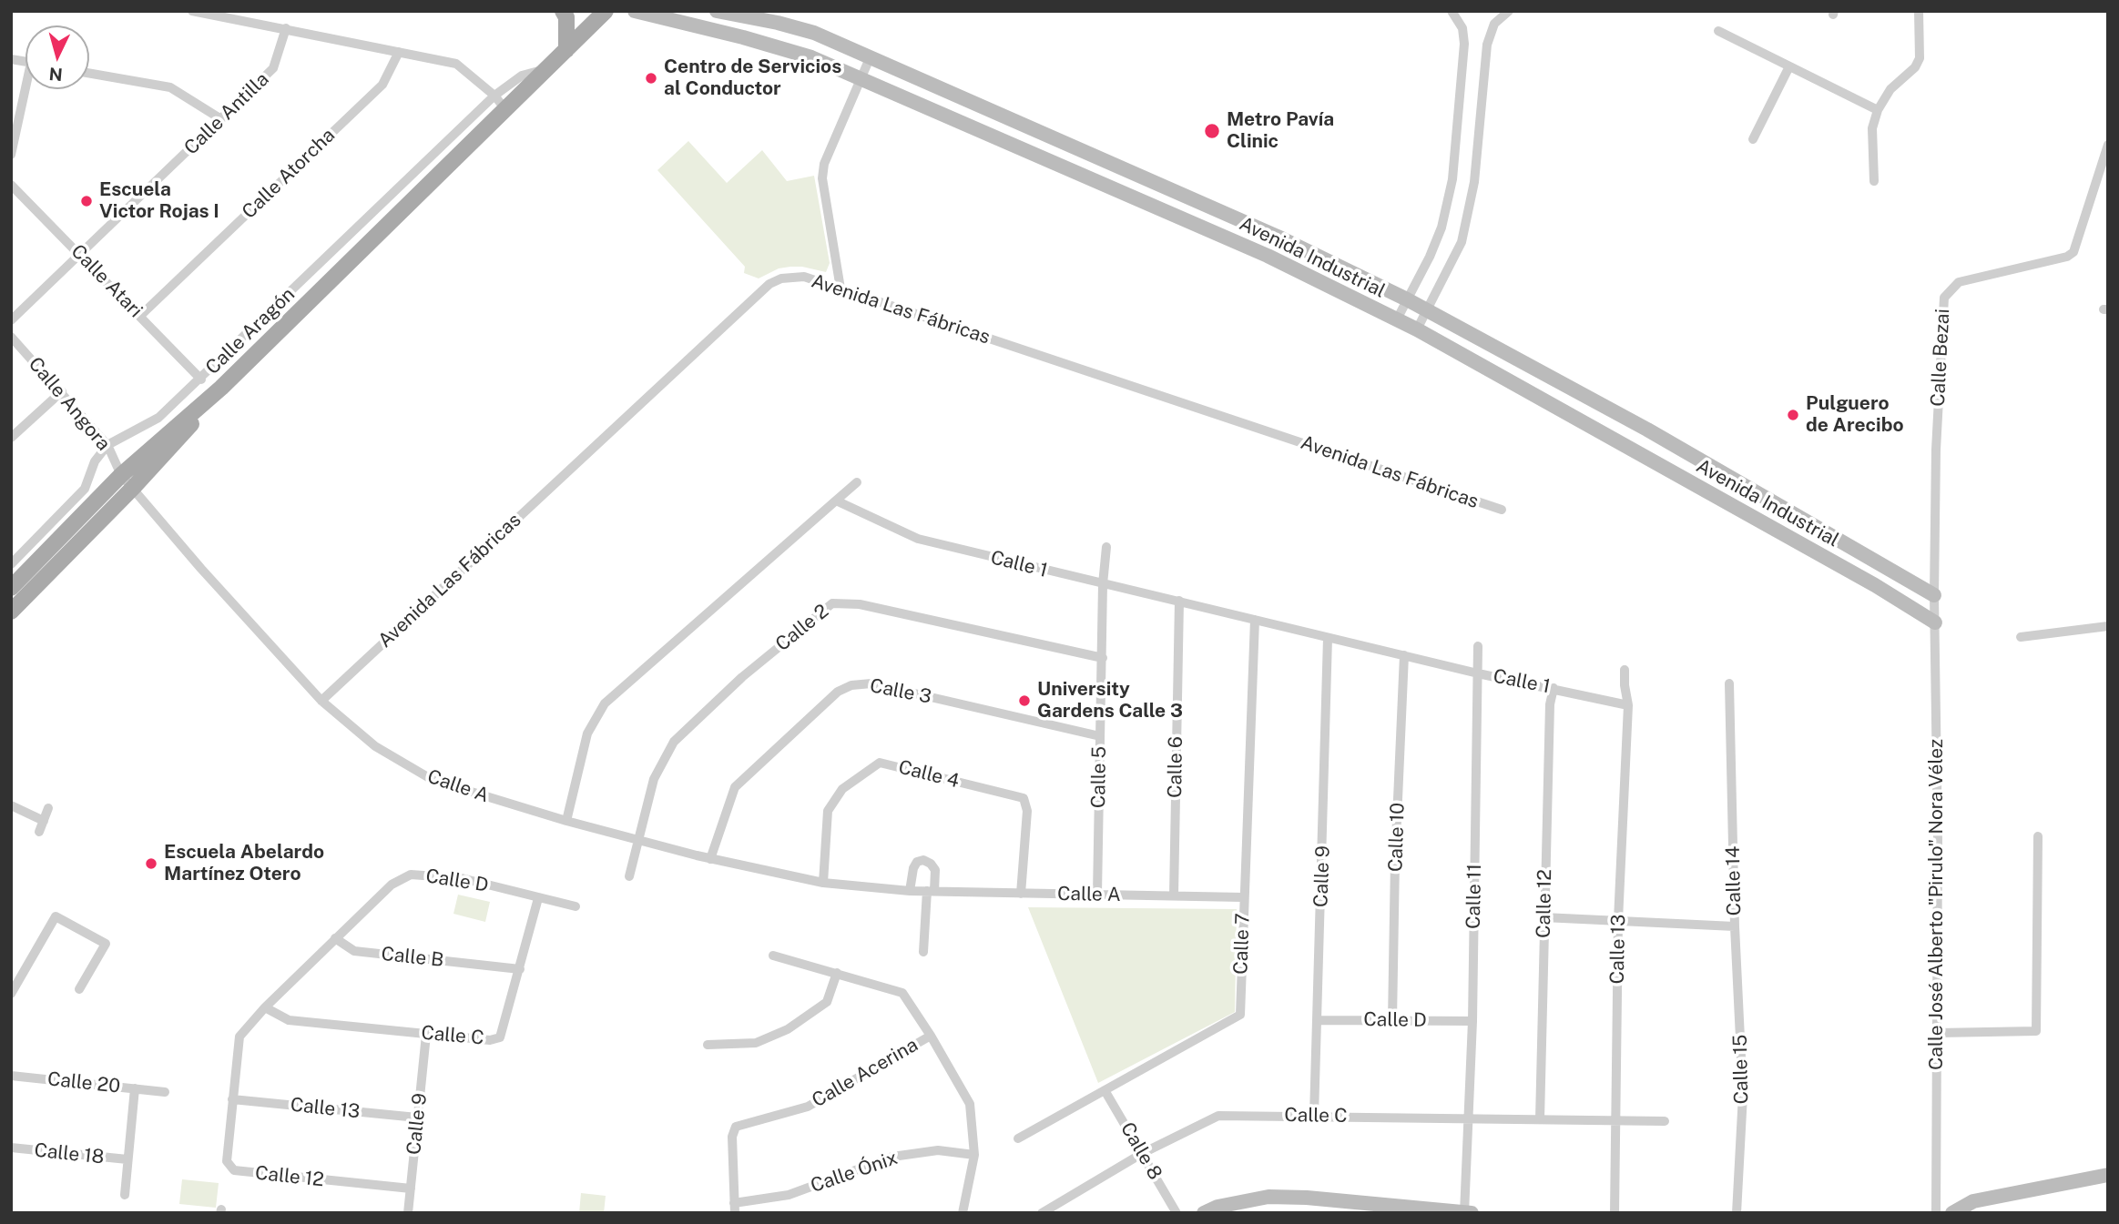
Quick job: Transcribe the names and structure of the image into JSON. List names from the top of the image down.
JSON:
{
  "streets": {
    "street": [
      "Calle Antilla",
      "Calle Atorcha",
      "Avenida Industrial",
      "Calle Atari",
      "Avenida Las Fábricas",
      "Calle Aragón",
      "Calle Bezai",
      "Calle Angora",
      "Calle 1",
      "Calle 2",
      "Calle 3",
      "Calle 6",
      "Calle 4",
      "Calle 5",
      "Calle A",
      "Calle 10",
      "Calle 9",
      "Calle D",
      "Calle 14",
      "Calle 11",
      "Calle 12",
      "Calle José Alberto \"Pirulo\" Nora Vélez",
      "Calle 7",
      "Calle 13",
      "Calle B",
      "Calle C",
      "Calle 15",
      "Calle Acerina",
      "Calle 20",
      "Calle 8",
      "Calle 18",
      "Calle Ónix"
    ]
  },
  "crossings": [
    ["Calle Antilla", "Calle Atari"],
    ["Calle Atorcha", "Calle Atari"],
    ["Avenida Industrial", "Calle Bezai"],
    ["Avenida Industrial", "Calle José Alberto \"Pirulo\" Nora Vélez"],
    ["Calle Atari", "Calle Aragón"],
    ["Avenida Las Fábricas", "Calle A"],
    ["Calle Aragón", "Calle Angora"],
    ["Calle Bezai", "Calle José Alberto \"Pirulo\" Nora Vélez"],
    ["Calle Angora", "Calle A"],
    ["Calle 1", "Calle 6"],
    ["Calle 1", "Calle 5"],
    ["Calle 1", "Calle 10"],
    ["Calle 1", "Calle 9"],
    ["Calle 1", "Calle 11"],
    ["Calle 1", "Calle 12"],
    ["Calle 1", "Calle 7"],
    ["Calle 1", "Calle 13"],
    ["Calle 2", "Calle 5"],
    ["Calle 2", "Calle A"],
    ["Calle 3", "Calle 5"],
    ["Calle 3", "Calle A"],
    ["Calle 6", "Calle A"],
    ["Calle 4", "Calle A"],
    ["Calle 5", "Calle A"],
    ["Calle A", "Calle 7"],
    ["Calle 10", "Calle D"],
    ["Calle 9", "Calle D"],
    ["Calle 9", "Calle 12"],
    ["Calle 9", "Calle 13"],
    ["Calle 9", "Calle C"],
    ["Calle D", "Calle 11"],
    ["Calle D", "Calle B"],
    ["Calle D", "Calle C"],
    ["Calle 14", "Calle 12"],
    ["Calle 14", "Calle 13"],
    ["Calle 14", "Calle 15"],
    ["Calle 11", "Calle C"],
    ["Calle 12", "Calle 13"],
    ["Calle 12", "Calle C"],
    ["Calle 7", "Calle 8"],
    ["Calle 13", "Calle C"],
    ["Calle B", "Calle C"],
    ["Calle C", "Calle 8"],
    ["Calle Acerina", "Calle Ónix"],
    ["Calle 20", "Calle 18"]
  ],
  "places": [
    "Centro de Servicios al Conductor",
    "Metro Pavía Clinic",
    "Escuela Victor Rojas I",
    "Pulguero de Arecibo",
    "University Gardens Calle 3",
    "Escuela Abelardo Martínez Otero"
  ],
  "north": "bottom"
}
